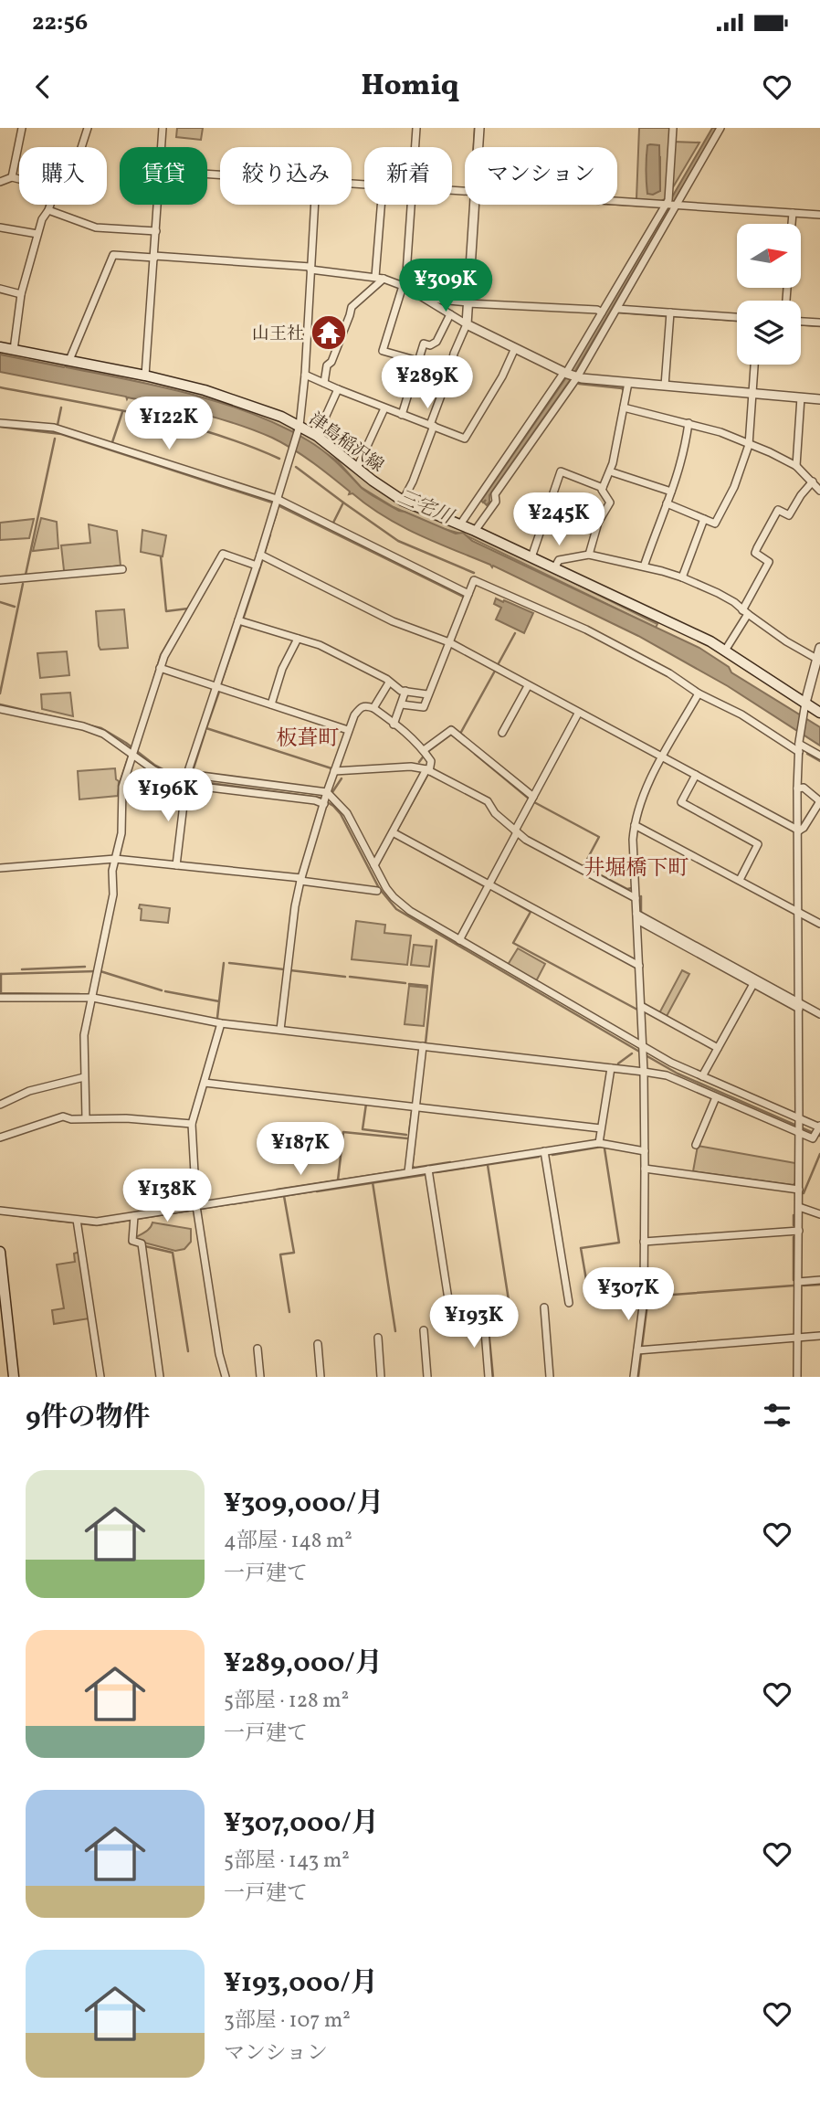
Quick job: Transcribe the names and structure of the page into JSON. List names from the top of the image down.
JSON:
{
  "streets": {
    "main road": ["津島稲沢線"]
  },
  "districts": ["板葺町", "井堀橋下町"],
  "water": ["三宅川"],
  "places": {
    "temple": ["山王社"]
  },
  "north": "right",
  "page": {
    "status": "22:56",
    "header": "Homiq",
    "chip": [
      "購入",
      "賃貸",
      "絞り込み",
      "新着",
      "マンション"
    ],
    "price": [
      "¥309K",
      "¥289K",
      "¥122K",
      "¥245K",
      "¥196K",
      "¥187K",
      "¥138K",
      "¥307K",
      "¥193K"
    ],
    "heading": "9件の物件",
    "list": [
      {
        "name": "¥309,000/月",
        "note": "4部屋 · 148 m² · 一戸建て"
      },
      {
        "name": "¥289,000/月",
        "note": "5部屋 · 128 m² · 一戸建て"
      },
      {
        "name": "¥307,000/月",
        "note": "5部屋 · 143 m² · 一戸建て"
      },
      {
        "name": "¥193,000/月",
        "note": "3部屋 · 107 m² · マンション"
      }
    ]
  }
}
